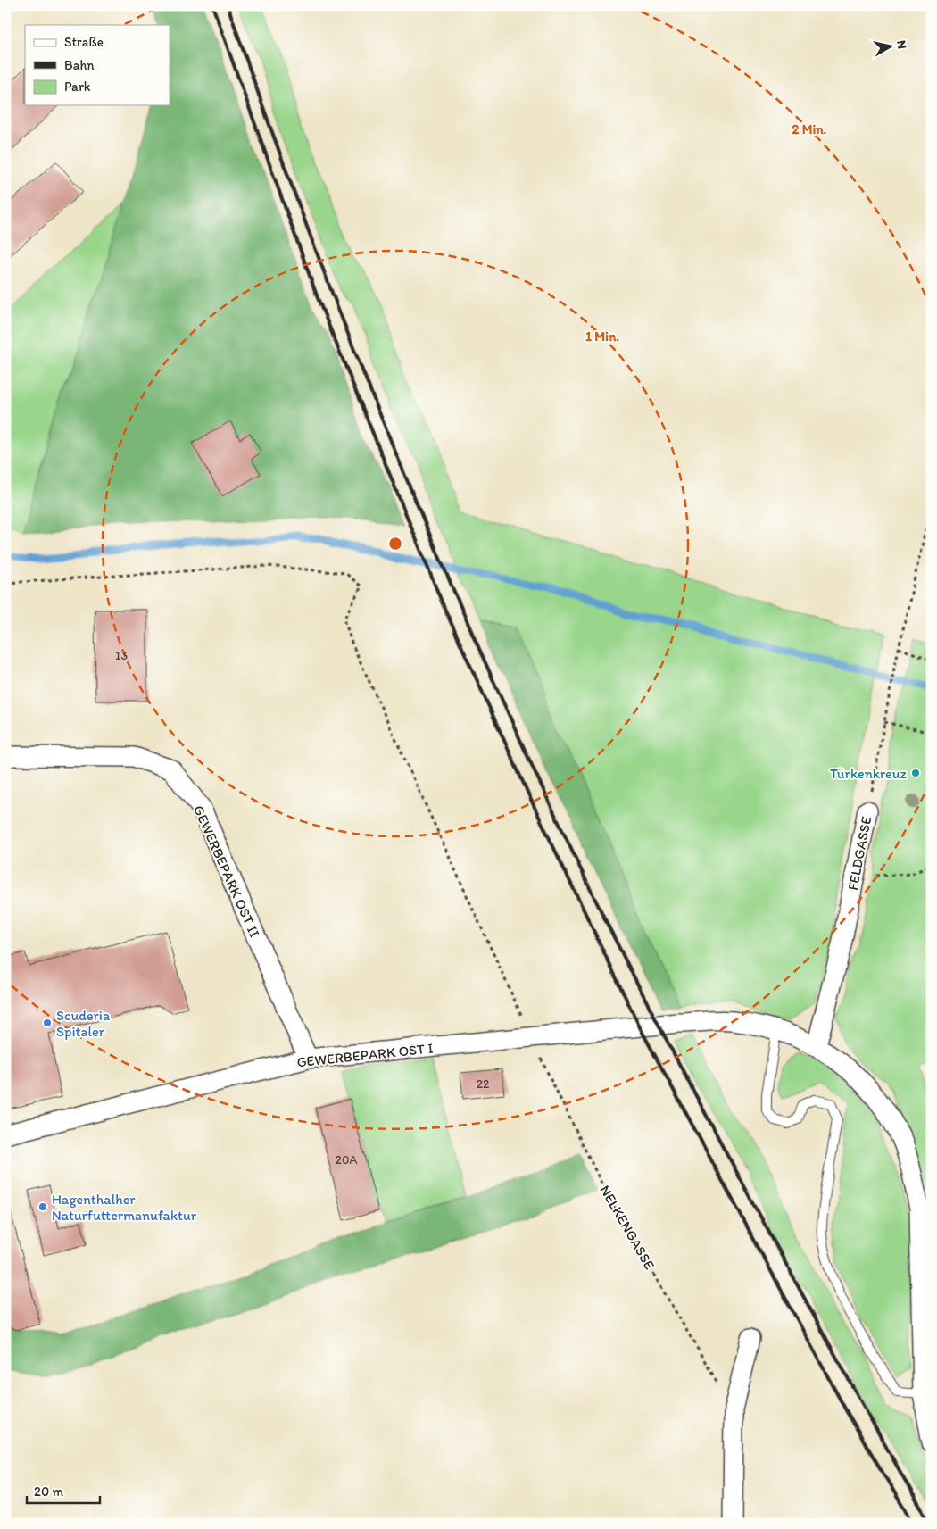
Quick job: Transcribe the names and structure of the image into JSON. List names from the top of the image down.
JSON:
{
  "streets": {
    "street": ["FELDGASSE", "GEWERBEPARK OST II", "GEWERBEPARK OST I"],
    "path": ["NELKENGASSE"]
  },
  "crossings": [
    ["FELDGASSE", "GEWERBEPARK OST I"],
    ["GEWERBEPARK OST II", "GEWERBEPARK OST I"],
    ["GEWERBEPARK OST I", "NELKENGASSE"]
  ],
  "places": ["Türkenkreuz", "Scuderia Spitaler", "Hagenthalher Naturfuttermanufaktur"],
  "house_numbers": ["13", "22", "20A"],
  "legend": ["Straße", "Bahn", "Park"],
  "scale_bar": "20 m",
  "north": "right",
  "rings": ["2 Min.", "1 Min."]
}
